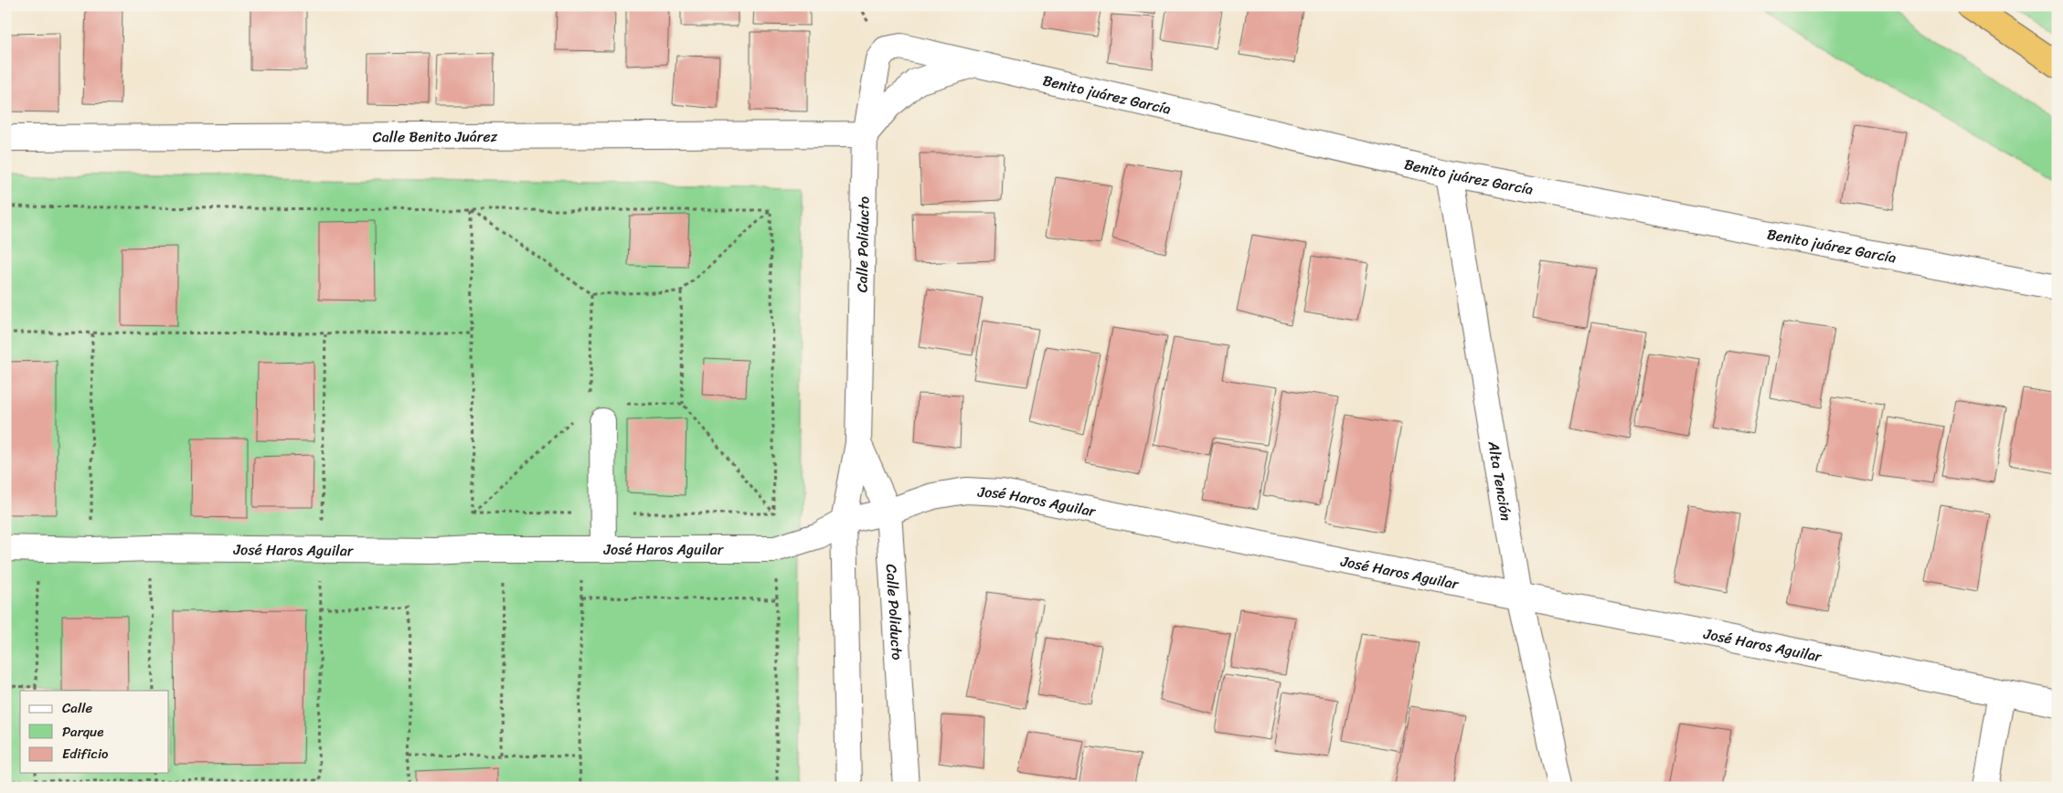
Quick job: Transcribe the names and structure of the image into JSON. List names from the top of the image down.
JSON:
{
  "streets": {
    "street": [
      "Benito juárez García",
      "Calle Benito Juárez",
      "Calle Poliducto",
      "Alta Tención",
      "José Haros Aguilar"
    ]
  },
  "crossings": [
    ["Benito juárez García", "Calle Poliducto"],
    ["Benito juárez García", "Alta Tención"],
    ["Calle Benito Juárez", "Calle Poliducto"],
    ["Calle Poliducto", "José Haros Aguilar"],
    ["Alta Tención", "José Haros Aguilar"]
  ],
  "legend": ["Calle", "Parque", "Edificio"]
}
